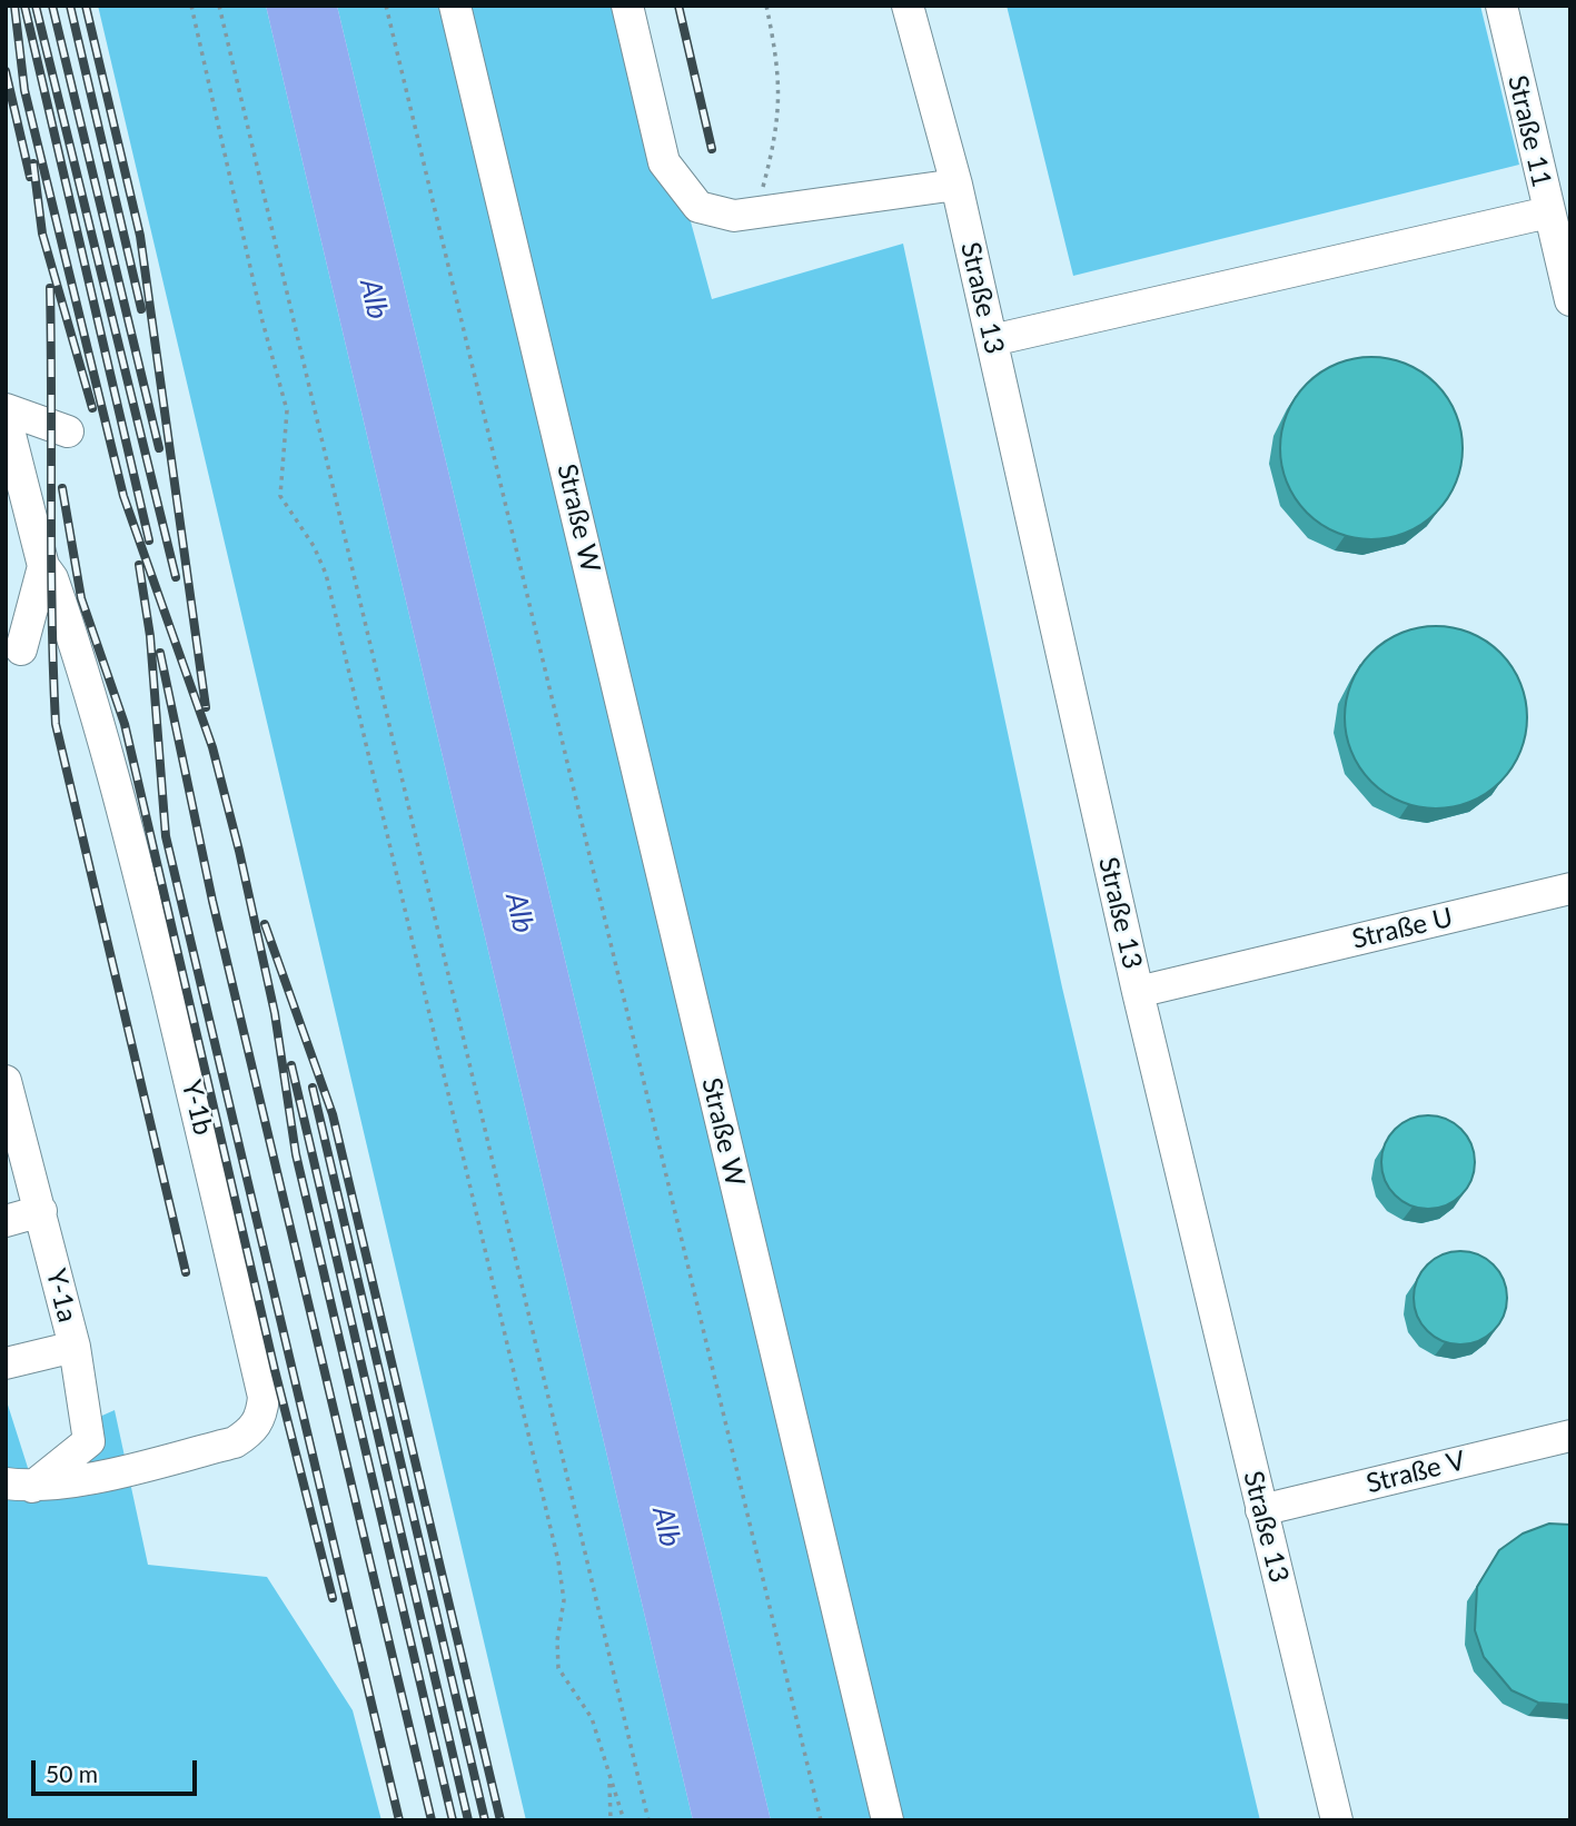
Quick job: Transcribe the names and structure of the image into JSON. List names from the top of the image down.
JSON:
{
  "streets": {
    "street": [
      "Straße 11",
      "Straße 13",
      "Straße W",
      "Straße U",
      "Y-1b",
      "Y-1a",
      "Straße V"
    ]
  },
  "crossings": [
    ["Straße 13", "Straße U"],
    ["Straße 13", "Straße V"],
    ["Y-1b", "Y-1a"]
  ],
  "water": ["Alb"],
  "scale_bar": "50 m"
}
